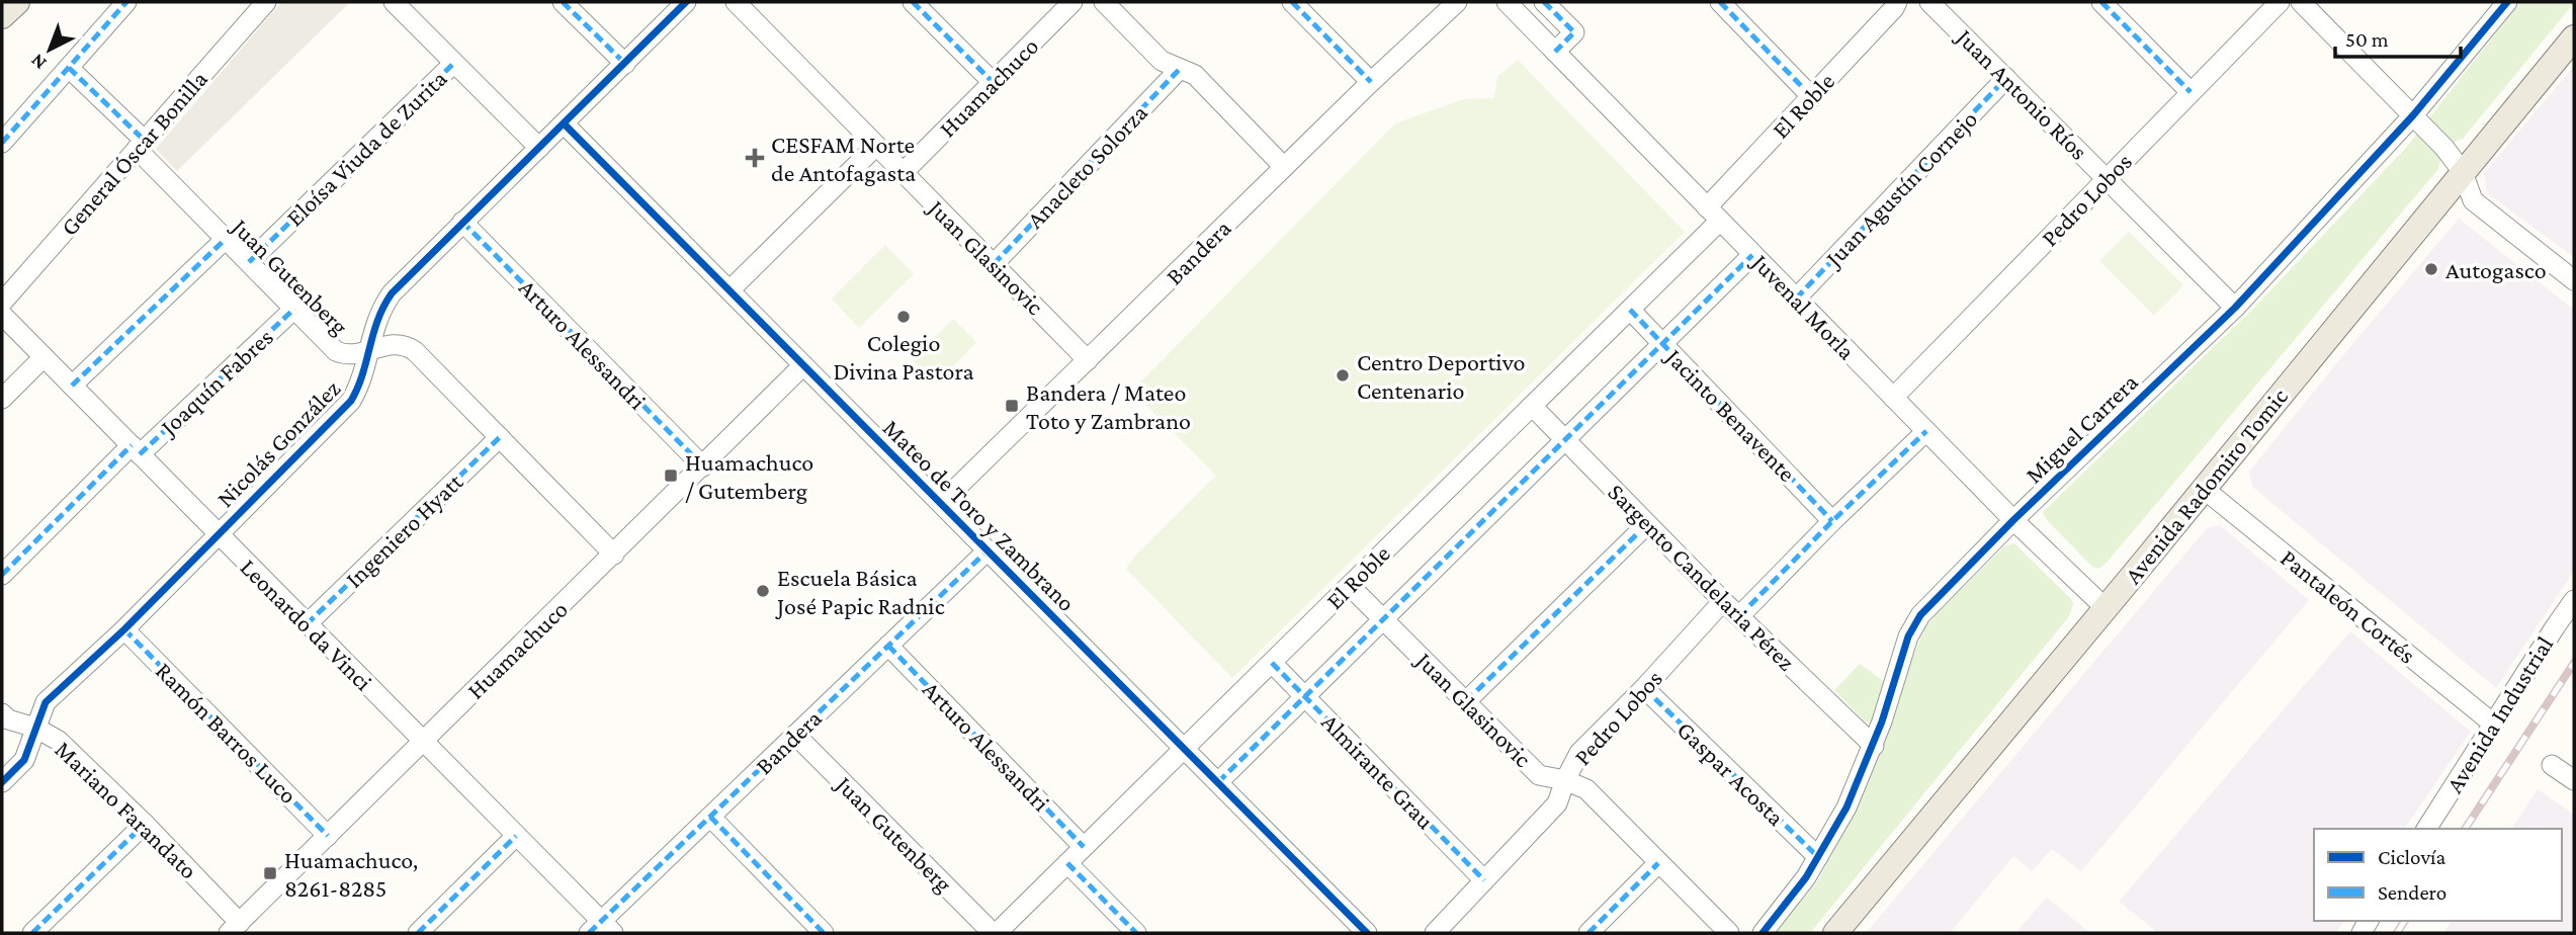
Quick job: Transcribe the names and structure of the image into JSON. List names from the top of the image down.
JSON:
{
  "streets": {
    "main road": ["Avenida Radomiro Tomic"],
    "street": [
      "Huamachuco",
      "Juan Antonio Ríos",
      "El Roble",
      "Eloísa Viuda de Zurita",
      "General Óscar Bonilla",
      "Anacleto Solorza",
      "Juan Agustín Cornejo",
      "Pedro Lobos",
      "Bandera",
      "Juan Glasinovic",
      "Juan Gutenberg",
      "Juvenal Morla",
      "Arturo Alessandri",
      "Joaquín Fabres",
      "Jacinto Benavente",
      "Miguel Carrera",
      "Nicolás González",
      "Mateo de Toro y Zambrano",
      "Ingeniero Hyatt",
      "Sargento Candelaria Pérez",
      "Pantaleón Cortés",
      "Leonardo da Vinci",
      "Avenida Industrial",
      "Ramón Barros Luco",
      "Almirante Grau",
      "Gaspar Acosta",
      "Mariano Farandato"
    ]
  },
  "crossings": [
    ["Huamachuco", "Juan Glasinovic"],
    ["Huamachuco", "Juan Gutenberg"],
    ["Huamachuco", "Arturo Alessandri"],
    ["Huamachuco", "Mateo de Toro y Zambrano"],
    ["Huamachuco", "Leonardo da Vinci"],
    ["Huamachuco", "Ramón Barros Luco"],
    ["Huamachuco", "Mariano Farandato"],
    ["Juan Antonio Ríos", "Juan Agustín Cornejo"],
    ["Juan Antonio Ríos", "Pedro Lobos"],
    ["Juan Antonio Ríos", "Miguel Carrera"],
    ["El Roble", "Juan Glasinovic"],
    ["El Roble", "Juan Gutenberg"],
    ["El Roble", "Juvenal Morla"],
    ["El Roble", "Arturo Alessandri"],
    ["El Roble", "Jacinto Benavente"],
    ["El Roble", "Mateo de Toro y Zambrano"],
    ["El Roble", "Sargento Candelaria Pérez"],
    ["El Roble", "Almirante Grau"],
    ["Eloísa Viuda de Zurita", "Juan Gutenberg"],
    ["General Óscar Bonilla", "Juan Gutenberg"],
    ["Anacleto Solorza", "Juan Glasinovic"],
    ["Juan Agustín Cornejo", "Juvenal Morla"],
    ["Pedro Lobos", "Juan Glasinovic"],
    ["Pedro Lobos", "Juvenal Morla"],
    ["Pedro Lobos", "Sargento Candelaria Pérez"],
    ["Pedro Lobos", "Almirante Grau"],
    ["Pedro Lobos", "Gaspar Acosta"],
    ["Bandera", "Juan Glasinovic"],
    ["Bandera", "Juan Gutenberg"],
    ["Bandera", "Arturo Alessandri"],
    ["Bandera", "Mateo de Toro y Zambrano"],
    ["Bandera", "Leonardo da Vinci"],
    ["Juan Gutenberg", "Joaquín Fabres"],
    ["Juan Gutenberg", "Nicolás González"],
    ["Juan Gutenberg", "Ingeniero Hyatt"],
    ["Juvenal Morla", "Miguel Carrera"],
    ["Juvenal Morla", "Avenida Radomiro Tomic"],
    ["Arturo Alessandri", "Nicolás González"],
    ["Joaquín Fabres", "Leonardo da Vinci"],
    ["Miguel Carrera", "Sargento Candelaria Pérez"],
    ["Miguel Carrera", "Gaspar Acosta"],
    ["Nicolás González", "Mateo de Toro y Zambrano"],
    ["Nicolás González", "Leonardo da Vinci"],
    ["Nicolás González", "Ramón Barros Luco"],
    ["Nicolás González", "Mariano Farandato"],
    ["Avenida Radomiro Tomic", "Pantaleón Cortés"],
    ["Ingeniero Hyatt", "Leonardo da Vinci"],
    ["Pantaleón Cortés", "Avenida Industrial"]
  ],
  "places": {
    "health": ["CESFAM Norte de Antofagasta"],
    "other": [
      "Autogasco",
      "Colegio Divina Pastora",
      "Centro Deportivo Centenario",
      "Escuela Básica José Papic Radnic"
    ],
    "transit": ["Bandera / Mateo Toto y Zambrano", "Huamachuco / Gutemberg", "Huamachuco, 8261-8285"]
  },
  "legend": ["Ciclovía", "Sendero"],
  "scale_bar": "50 m",
  "north": "bottom left"
}
